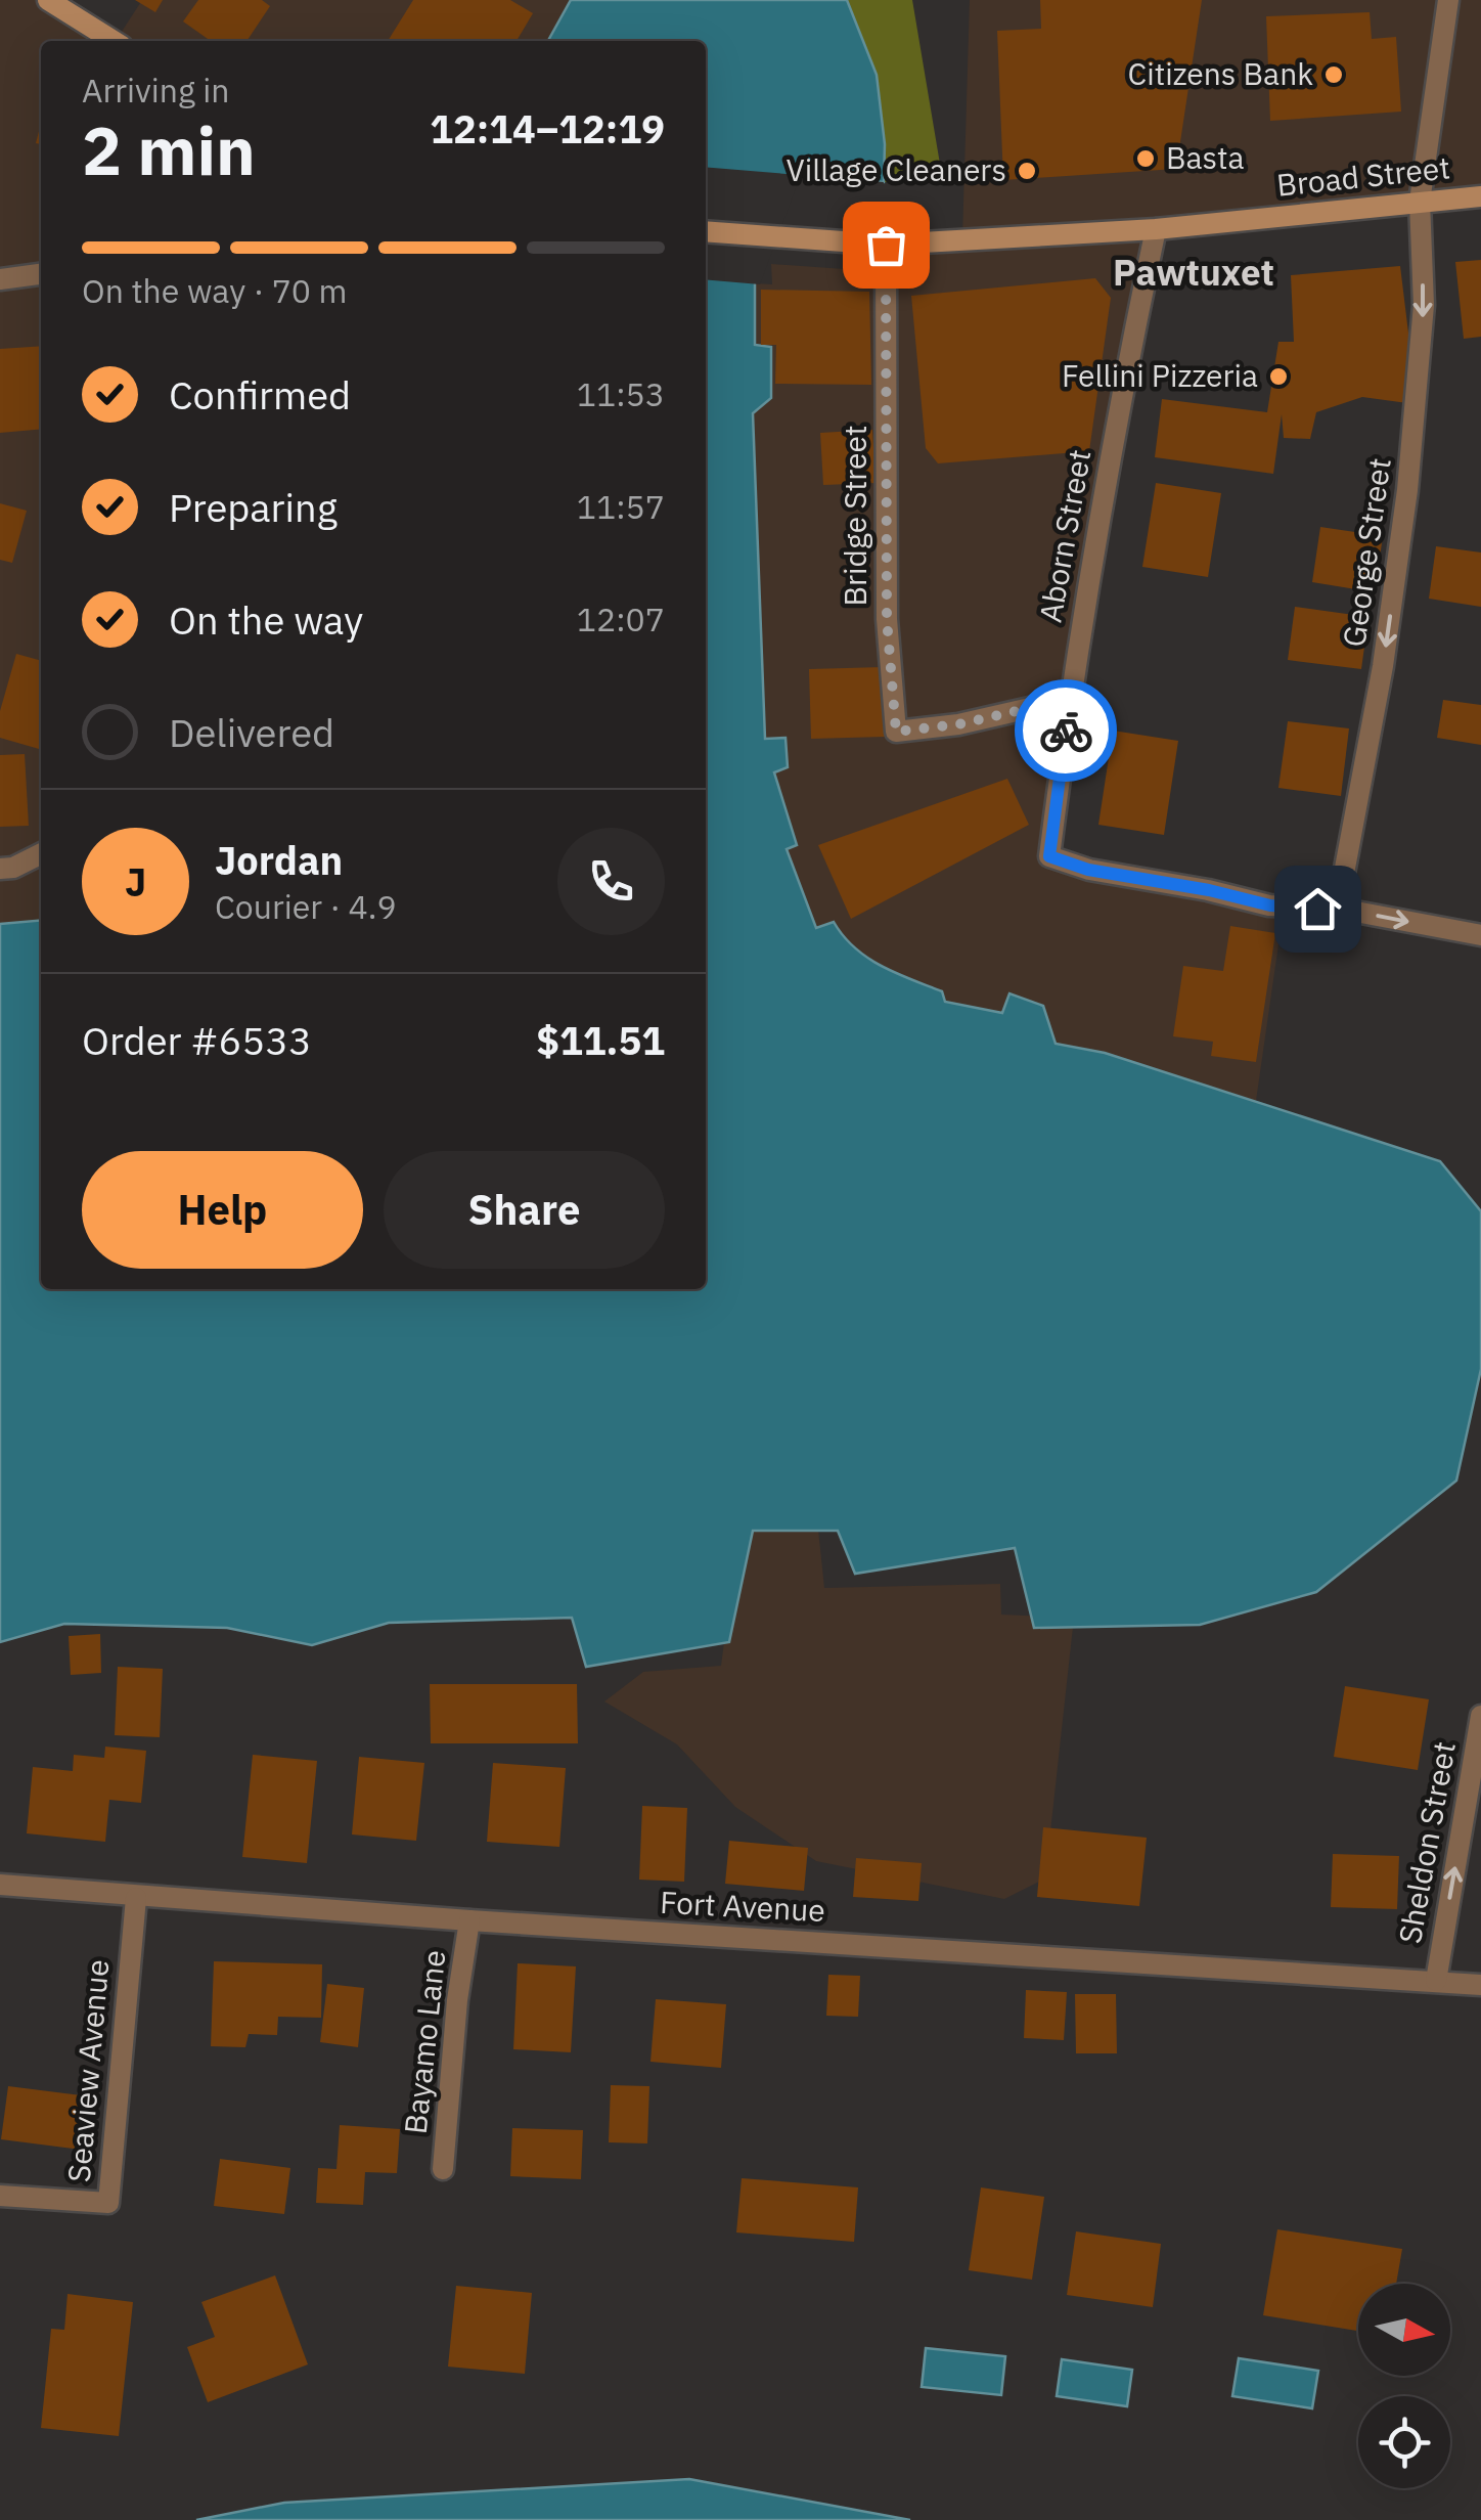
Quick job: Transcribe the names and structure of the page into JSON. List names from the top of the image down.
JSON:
{
  "streets": {
    "main road": ["Broad Street"],
    "street": [
      "Bridge Street",
      "Aborn Street",
      "George Street",
      "Sheldon Street",
      "Fort Avenue",
      "Bayamo Lane",
      "Seaview Avenue"
    ]
  },
  "crossings": [
    ["Broad Street", "Bridge Street"],
    ["Broad Street", "Aborn Street"],
    ["Broad Street", "George Street"],
    ["Bridge Street", "Aborn Street"],
    ["Aborn Street", "George Street"],
    ["Sheldon Street", "Fort Avenue"],
    ["Fort Avenue", "Bayamo Lane"],
    ["Fort Avenue", "Seaview Avenue"]
  ],
  "one_way": ["George Street", "Sheldon Street"],
  "districts": ["Pawtuxet"],
  "places": [
    "Citizens Bank",
    "Basta",
    "Village Cleaners",
    "Fellini Pizzeria"
  ],
  "north": "right",
  "page": {
    "heading": ["2 min", "Arriving in", "12:14–12:19"],
    "panel": [
      "Jordan",
      "Courier · 4.9",
      "Order #6533",
      "$11.51"
    ],
    "bar": "On the way · 70 m",
    "list": [
      ["Confirmed", "11:53"],
      ["Preparing", "11:57"],
      ["On the way", "12:07"],
      "Delivered"
    ],
    "round": "J",
    "buttons": ["Help", "Share"]
  }
}
